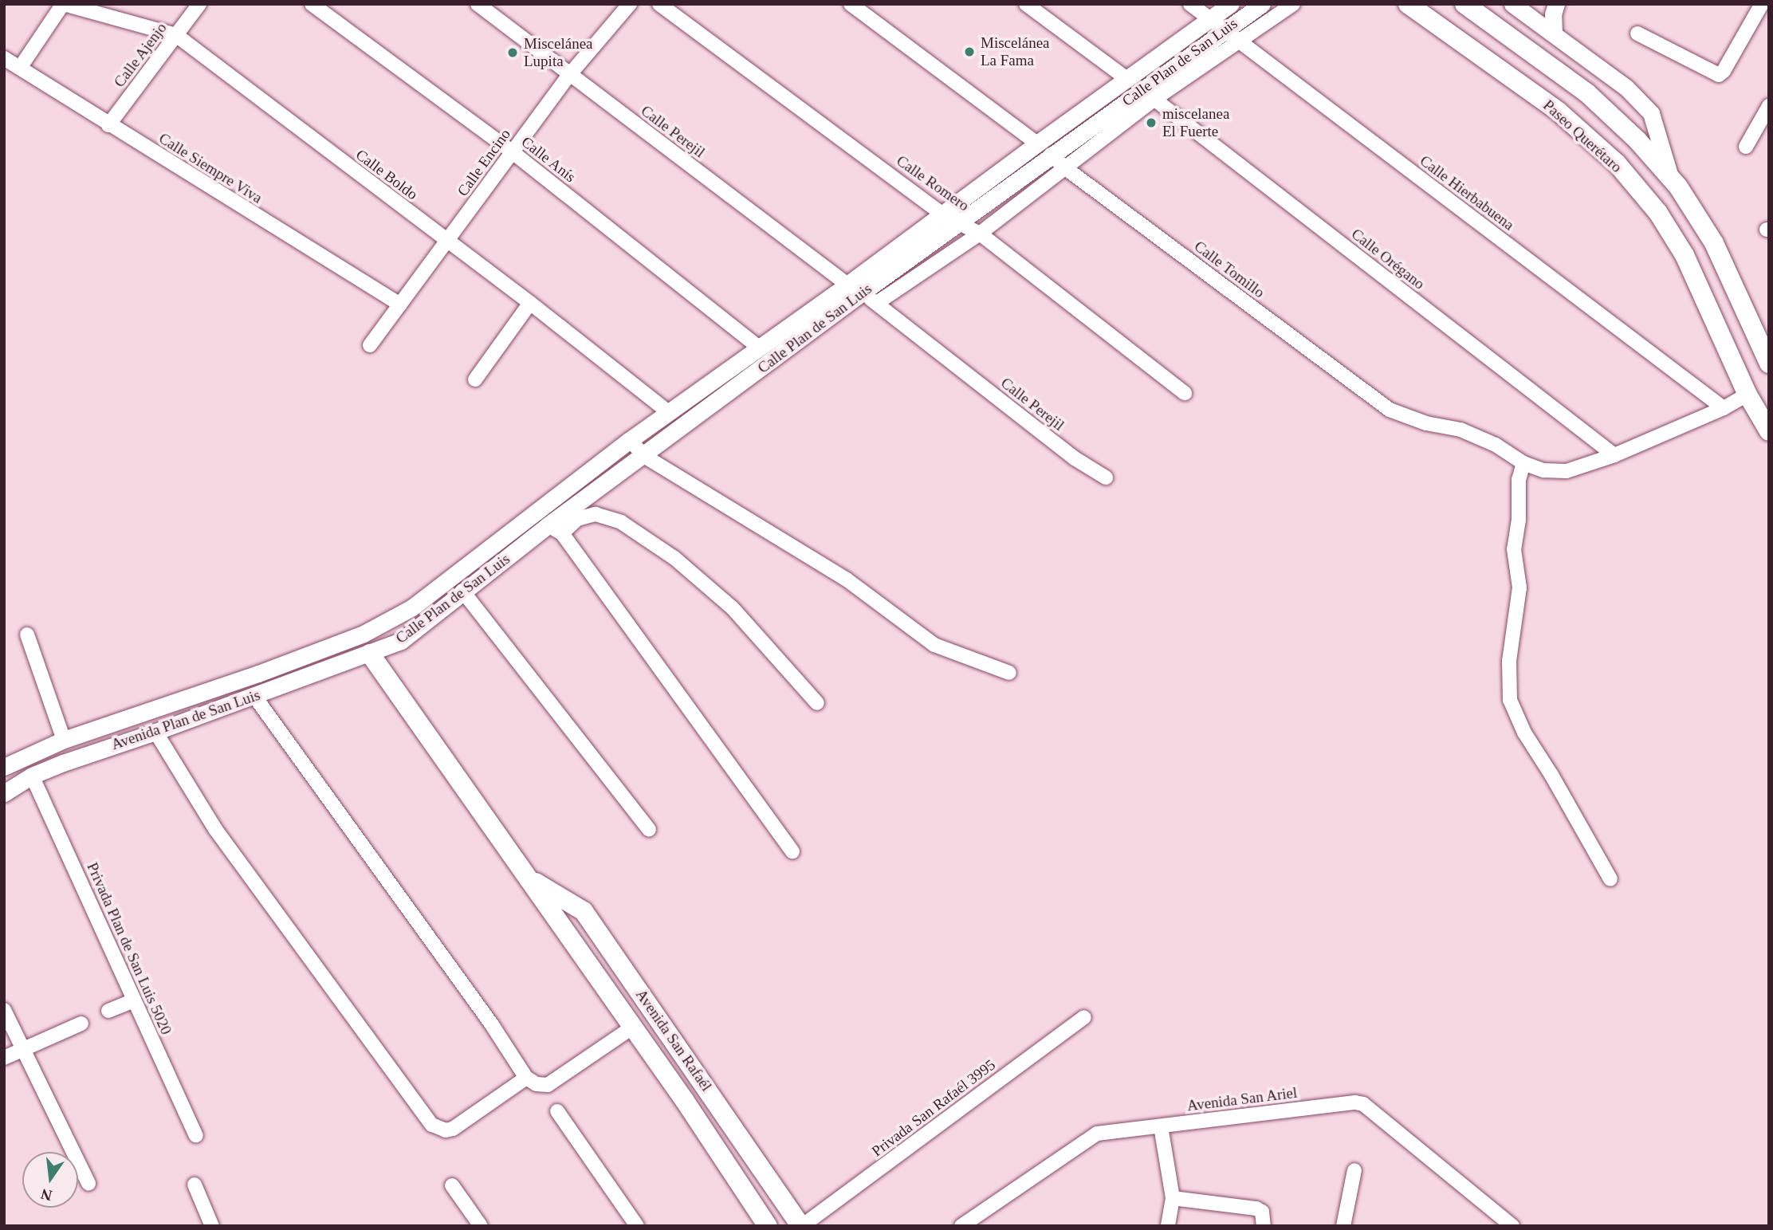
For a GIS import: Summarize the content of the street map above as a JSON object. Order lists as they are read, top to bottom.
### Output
{
  "streets": {
    "main road": ["Paseo Querétaro", "Avenida San Rafaél"],
    "street": [
      "Calle Ajenjo",
      "Calle Plan de San Luis",
      "Calle Perejil",
      "Calle Anís",
      "Calle Encino",
      "Calle Siempre Viva",
      "Calle Boldo",
      "Calle Romero",
      "Calle Hierbabuena",
      "Calle Orégano",
      "Calle Tomillo",
      "Avenida Plan de San Luis",
      "Privada Plan de San Luis 5020",
      "Avenida San Ariel",
      "Privada San Rafaél 3995"
    ]
  },
  "crossings": [
    ["Calle Ajenjo", "Calle Siempre Viva"],
    ["Calle Ajenjo", "Calle Boldo"],
    ["Calle Plan de San Luis", "Calle Perejil"],
    ["Calle Plan de San Luis", "Calle Anís"],
    ["Calle Plan de San Luis", "Calle Boldo"],
    ["Calle Plan de San Luis", "Calle Romero"],
    ["Calle Plan de San Luis", "Calle Hierbabuena"],
    ["Calle Plan de San Luis", "Calle Orégano"],
    ["Calle Plan de San Luis", "Calle Tomillo"],
    ["Calle Plan de San Luis", "Avenida Plan de San Luis"],
    ["Calle Plan de San Luis", "Avenida San Rafaél"],
    ["Calle Perejil", "Calle Encino"],
    ["Paseo Querétaro", "Calle Tomillo"],
    ["Calle Anís", "Calle Encino"],
    ["Calle Encino", "Calle Siempre Viva"],
    ["Calle Encino", "Calle Boldo"],
    ["Calle Hierbabuena", "Calle Tomillo"],
    ["Calle Orégano", "Calle Tomillo"],
    ["Avenida Plan de San Luis", "Privada Plan de San Luis 5020"],
    ["Avenida Plan de San Luis", "Avenida San Rafaél"],
    ["Avenida San Rafaél", "Privada San Rafaél 3995"]
  ],
  "places": ["Miscelánea La Fama", "Miscelánea Lupita", "miscelanea El Fuerte"],
  "north": "bottom"
}
